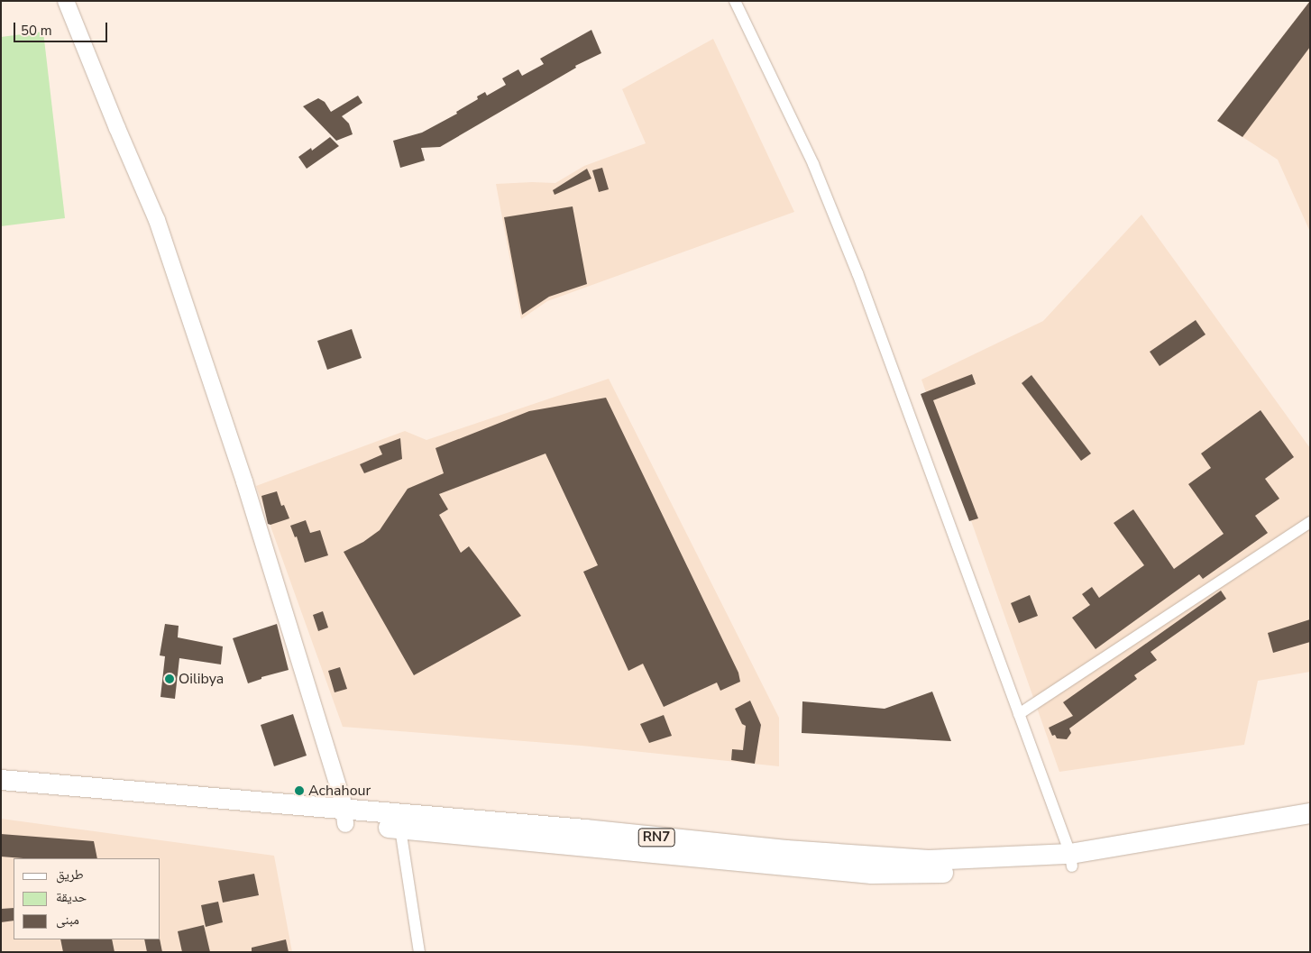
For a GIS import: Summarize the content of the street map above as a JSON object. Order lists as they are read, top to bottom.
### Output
{
  "streets": {
    "highway": ["RN7"]
  },
  "places": ["Oilibya", "Achahour"],
  "legend": ["طريق", "حديقة", "مبنى"],
  "scale_bar": "50 m"
}
